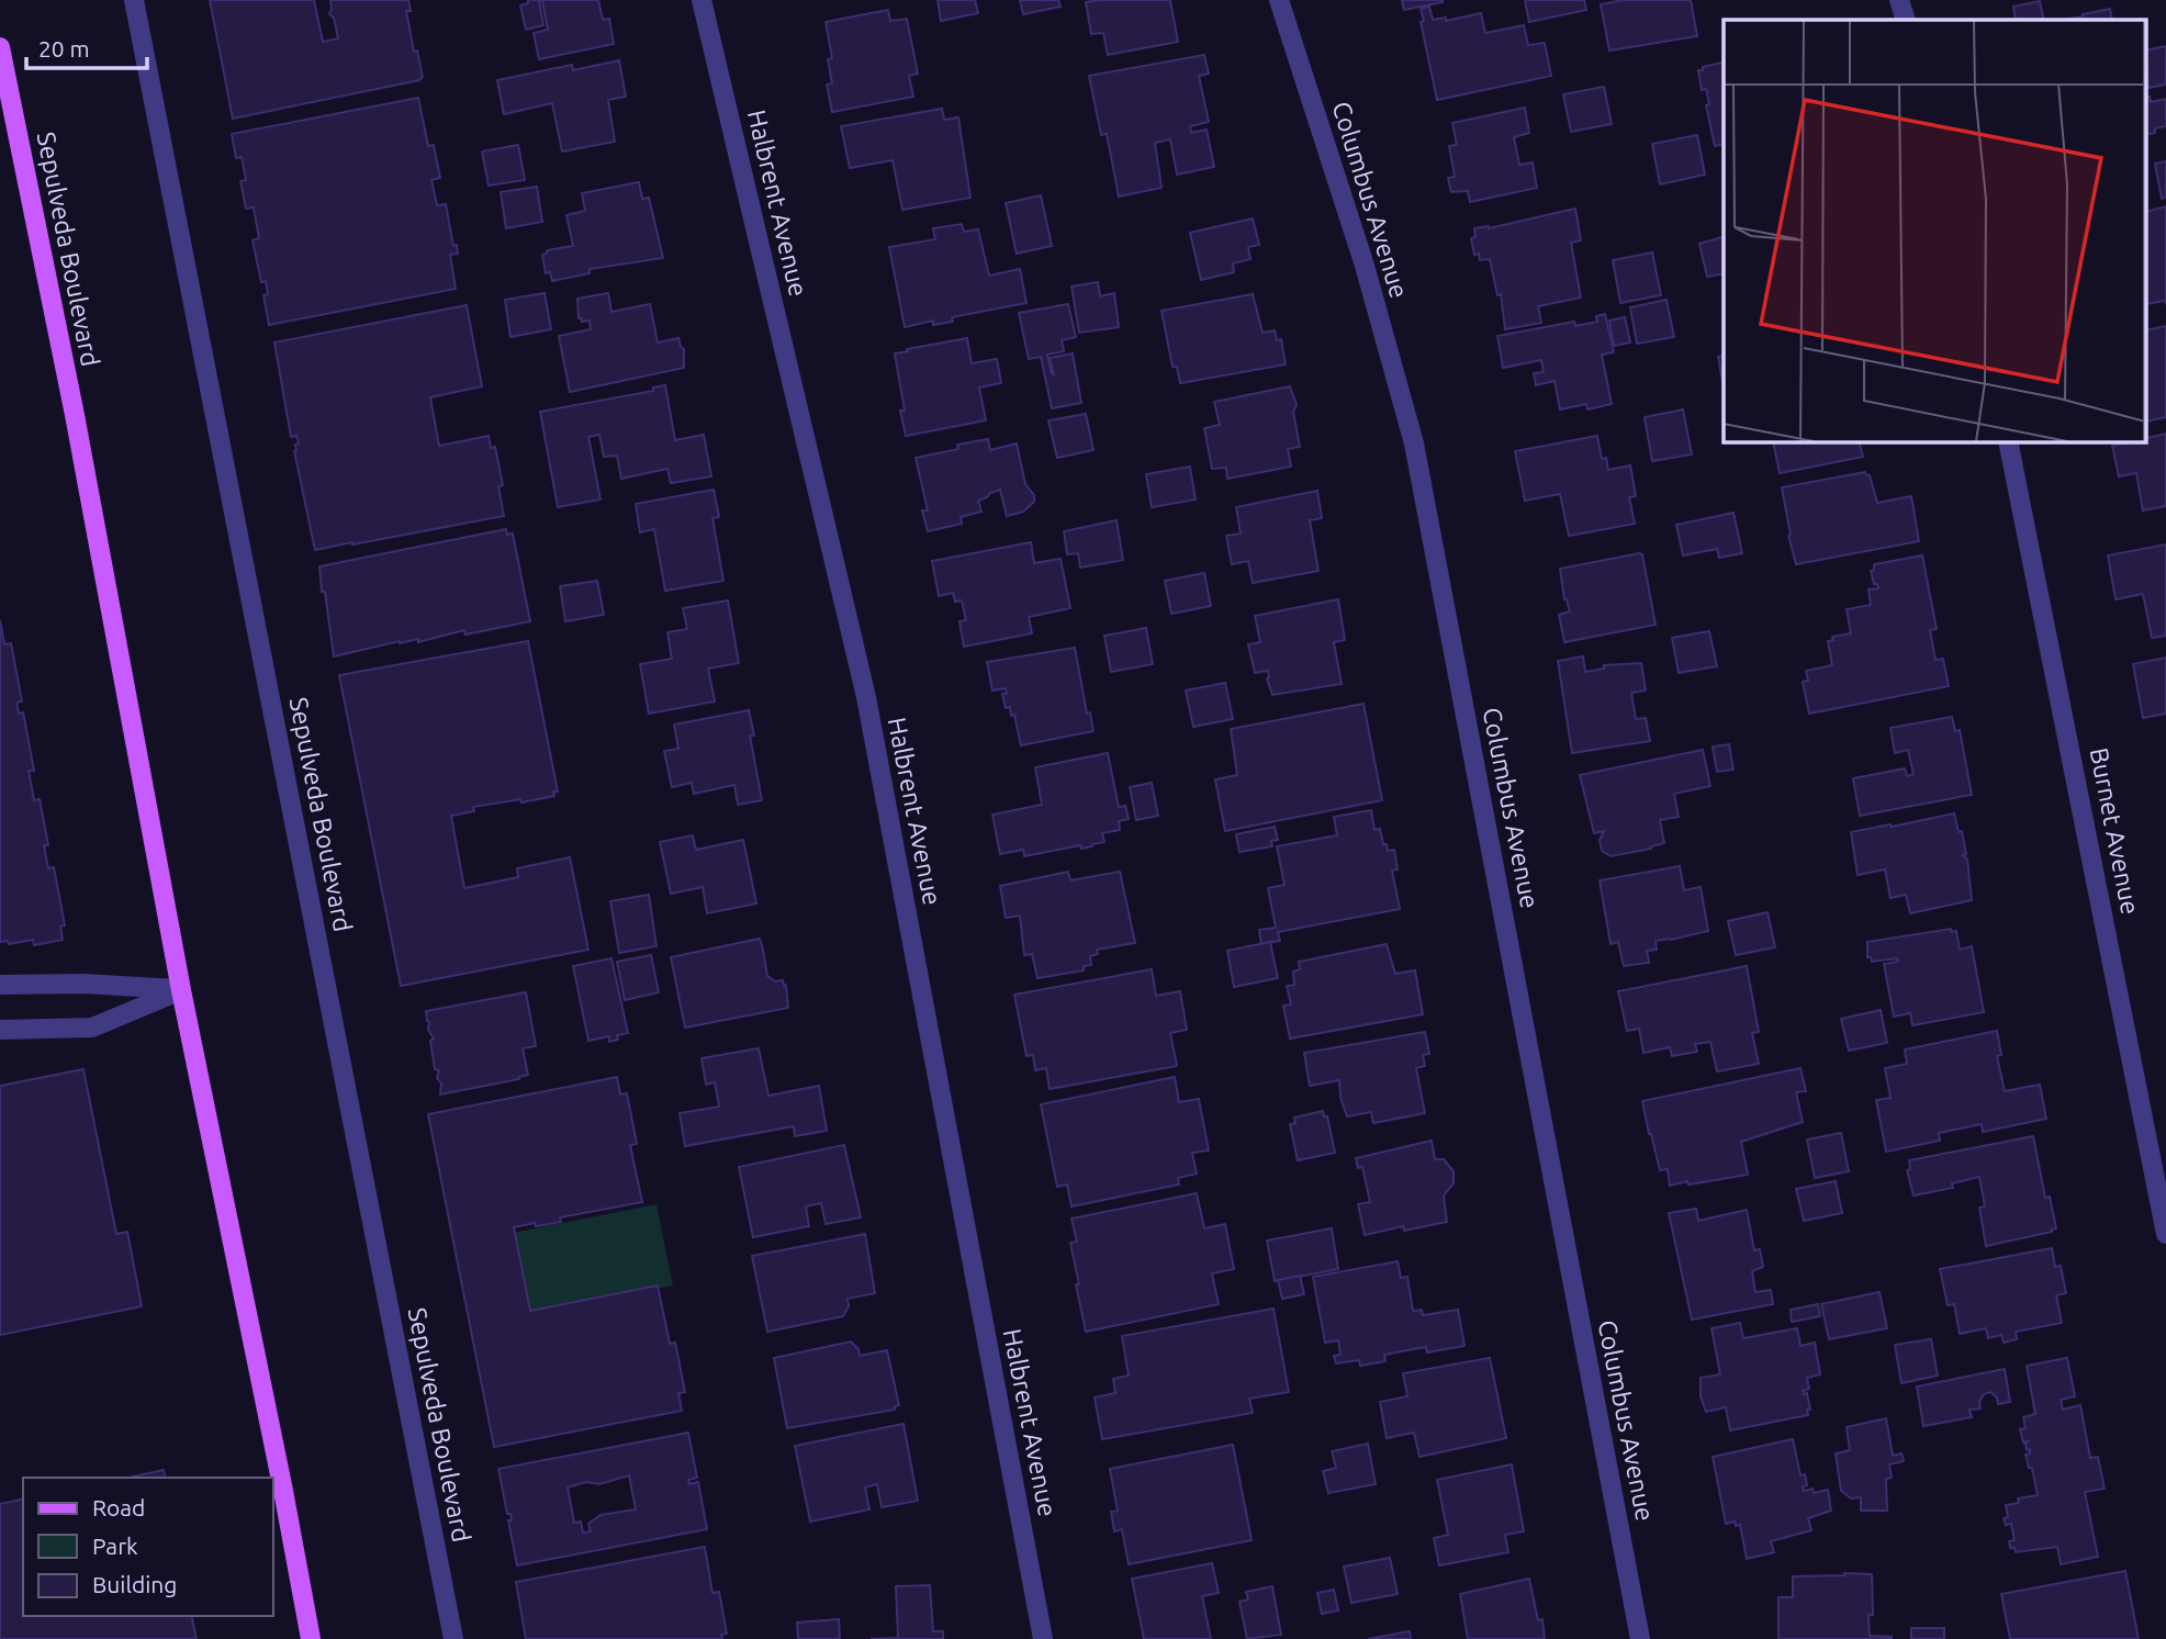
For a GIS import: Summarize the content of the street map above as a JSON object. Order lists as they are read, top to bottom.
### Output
{
  "streets": {
    "main road": ["Sepulveda Boulevard"],
    "street": ["Columbus Avenue", "Halbrent Avenue", "Burnet Avenue"]
  },
  "legend": ["Road", "Park", "Building"],
  "scale_bar": "20 m"
}
